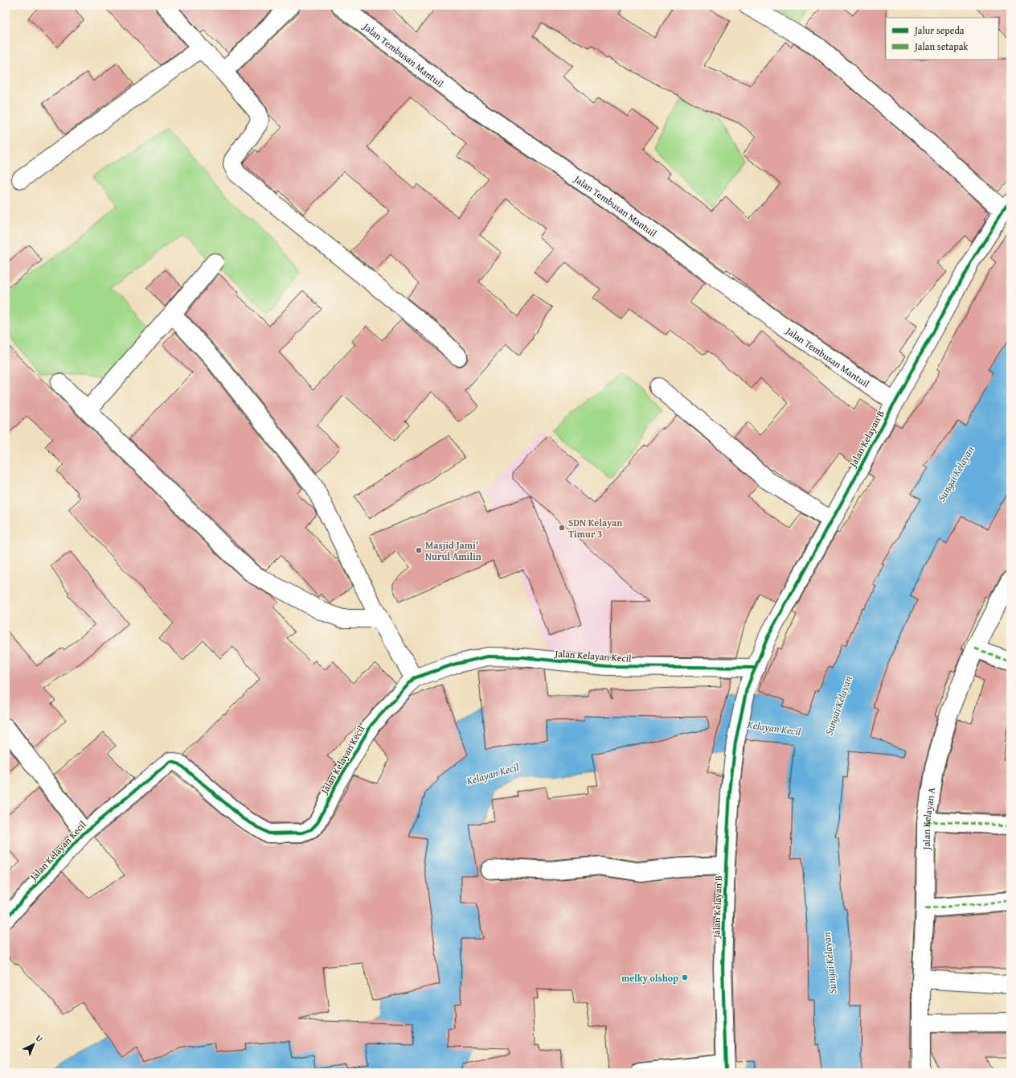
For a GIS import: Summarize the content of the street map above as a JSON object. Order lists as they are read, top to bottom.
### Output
{
  "streets": {
    "street": [
      "Jalan Tembusan Mantuil",
      "Jalan Kelayan B",
      "Jalan Kelayan Kecil",
      "Jalan Kelayan A"
    ]
  },
  "crossings": [
    ["Jalan Tembusan Mantuil", "Jalan Kelayan B"],
    ["Jalan Kelayan B", "Jalan Kelayan Kecil"]
  ],
  "water": ["Sungai Kelayan", "Kelayan Kecil"],
  "places": ["SDN Kelayan Timur 3", "Masjid Jami' Nurul Amilin", "melky olshop"],
  "legend": ["Jalur sepeda", "Jalan setapak"],
  "north": "top right"
}
